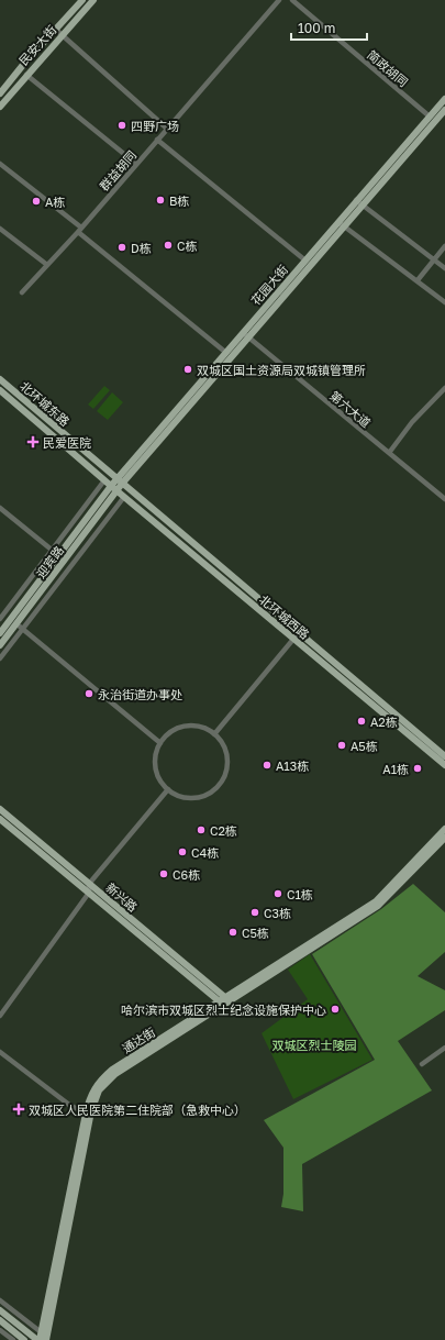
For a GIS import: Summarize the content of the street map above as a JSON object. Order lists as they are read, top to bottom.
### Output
{
  "streets": {
    "main road": [
      "民安大街",
      "花园大街",
      "北环城东路",
      "迎宾路",
      "北环城西路",
      "新兴路",
      "通达街"
    ],
    "street": ["简政胡同", "群益胡同", "第六大道"]
  },
  "crossings": [
    ["简政胡同", "花园大街"],
    ["花园大街", "北环城东路"],
    ["花园大街", "第六大道"],
    ["花园大街", "迎宾路"],
    ["花园大街", "北环城西路"],
    ["北环城东路", "迎宾路"],
    ["北环城东路", "北环城西路"],
    ["迎宾路", "北环城西路"],
    ["新兴路", "通达街"]
  ],
  "parks": ["双城区烈士陵园"],
  "places": {
    "other": [
      "四野广场",
      "B栋",
      "A栋",
      "C栋",
      "D栋",
      "双城区国土资源局双城镇管理所",
      "永治街道办事处",
      "A2栋",
      "A5栋",
      "A13栋",
      "A1栋",
      "C2栋",
      "C4栋",
      "C6栋",
      "C1栋",
      "C3栋",
      "C5栋",
      "哈尔滨市双城区烈士纪念设施保护中心"
    ],
    "health": ["民爱医院", "双城区人民医院第二住院部（急救中心）"]
  },
  "scale_bar": "100 m"
}
